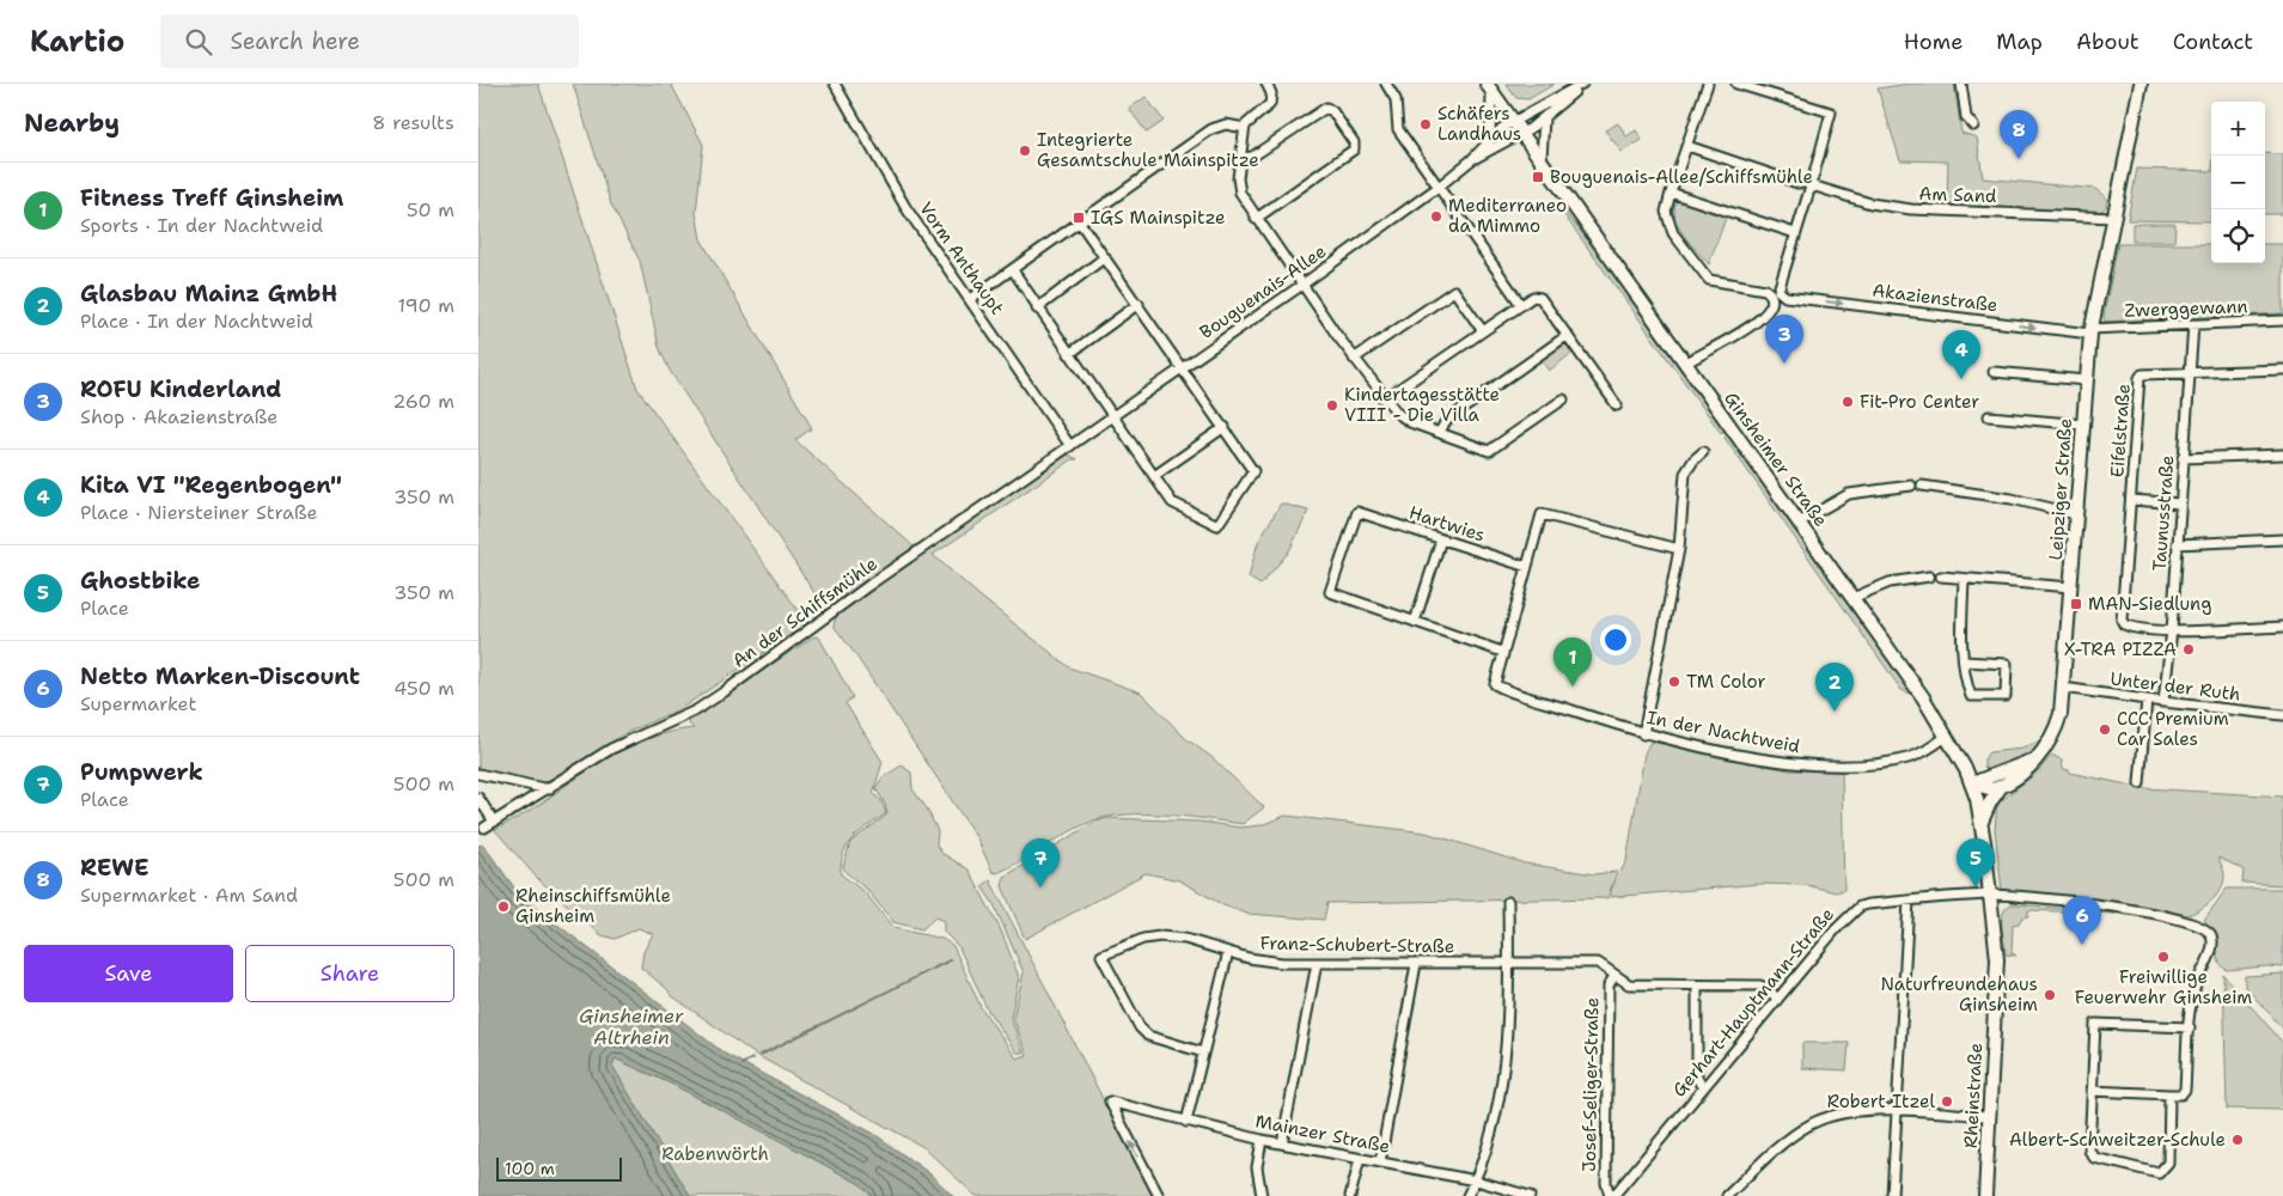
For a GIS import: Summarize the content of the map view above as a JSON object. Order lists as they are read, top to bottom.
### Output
{
  "streets": {
    "main road": ["Ginsheimer Straße", "Leipziger Straße", "Rheinstraße"],
    "street": [
      "Am Sand",
      "Vorm Anthaupt",
      "Bouguenais-Allee",
      "Akazienstraße",
      "Zwerggewann",
      "Eifelstraße",
      "Taunusstraße",
      "Hartwies",
      "An der Schiffsmühle",
      "Unter der Ruth",
      "In der Nachtweid",
      "Franz-Schubert-Straße",
      "Gerhart-Hauptmann-Straße",
      "Josef-Seliger-Straße",
      "Mainzer Straße"
    ]
  },
  "crossings": [
    ["Am Sand", "Leipziger Straße"],
    ["Vorm Anthaupt", "Bouguenais-Allee"],
    ["Vorm Anthaupt", "An der Schiffsmühle"],
    ["Bouguenais-Allee", "Ginsheimer Straße"],
    ["Bouguenais-Allee", "An der Schiffsmühle"],
    ["Akazienstraße", "Zwerggewann"],
    ["Akazienstraße", "Leipziger Straße"],
    ["Zwerggewann", "Leipziger Straße"],
    ["Zwerggewann", "Taunusstraße"],
    ["Eifelstraße", "Taunusstraße"],
    ["Ginsheimer Straße", "In der Nachtweid"],
    ["Ginsheimer Straße", "Rheinstraße"],
    ["Leipziger Straße", "Unter der Ruth"],
    ["Taunusstraße", "Unter der Ruth"],
    ["Franz-Schubert-Straße", "Gerhart-Hauptmann-Straße"],
    ["Franz-Schubert-Straße", "Josef-Seliger-Straße"],
    ["Gerhart-Hauptmann-Straße", "Josef-Seliger-Straße"],
    ["Gerhart-Hauptmann-Straße", "Rheinstraße"]
  ],
  "one_way": ["Akazienstraße"],
  "water": ["Ginsheimer Altrhein"],
  "parks": ["Rabenwörth"],
  "places": {
    "other": [
      "Schäfers Landhaus",
      "Integrierte Gesamtschule Mainspitze",
      "Mediterraneo da Mimmo",
      "Fit-Pro Center",
      "Kindertagesstätte VIII - Die Villa",
      "X-TRA PIZZA",
      "TM Color",
      "CCC Premium Car Sales",
      "Rheinschiffsmühle Ginsheim",
      "Freiwillige Feuerwehr Ginsheim",
      "Naturfreundehaus Ginsheim",
      "Robert Itzel",
      "Albert-Schweitzer-Schule"
    ],
    "transit": ["Bouguenais-Allee/Schiffsmühle", "IGS Mainspitze", "MAN-Siedlung"]
  },
  "scale_bar": "100 m",
  "page": {
    "header": "Kartio",
    "search": "Search here",
    "nav": [
      "Home",
      "Map",
      "About",
      "Contact"
    ],
    "heading": ["Nearby", "8 results"],
    "map_buttons": ["+", "−"],
    "pins": [
      "8",
      "3",
      "4",
      "1",
      "2",
      "5",
      "7",
      "6"
    ],
    "list": [
      {
        "mark": "1",
        "name": "Fitness Treff Ginsheim",
        "note": "Sports · In der Nachtweid",
        "value": "50 m"
      },
      {
        "mark": "2",
        "name": "Glasbau Mainz GmbH",
        "note": "Place · In der Nachtweid",
        "value": "190 m"
      },
      {
        "mark": "3",
        "name": "ROFU Kinderland",
        "note": "Shop · Akazienstraße",
        "value": "260 m"
      },
      {
        "mark": "4",
        "name": "Kita VI \"Regenbogen\"",
        "note": "Place · Niersteiner Straße",
        "value": "350 m"
      },
      {
        "mark": "5",
        "name": "Ghostbike",
        "note": "Place",
        "value": "350 m"
      },
      {
        "mark": "6",
        "name": "Netto Marken-Discount",
        "note": "Supermarket",
        "value": "450 m"
      },
      {
        "mark": "7",
        "name": "Pumpwerk",
        "note": "Place",
        "value": "500 m"
      },
      {
        "mark": "8",
        "name": "REWE",
        "note": "Supermarket · Am Sand",
        "value": "500 m"
      }
    ],
    "buttons": ["Save", "Share"],
    "scale": "100 m"
  }
}
